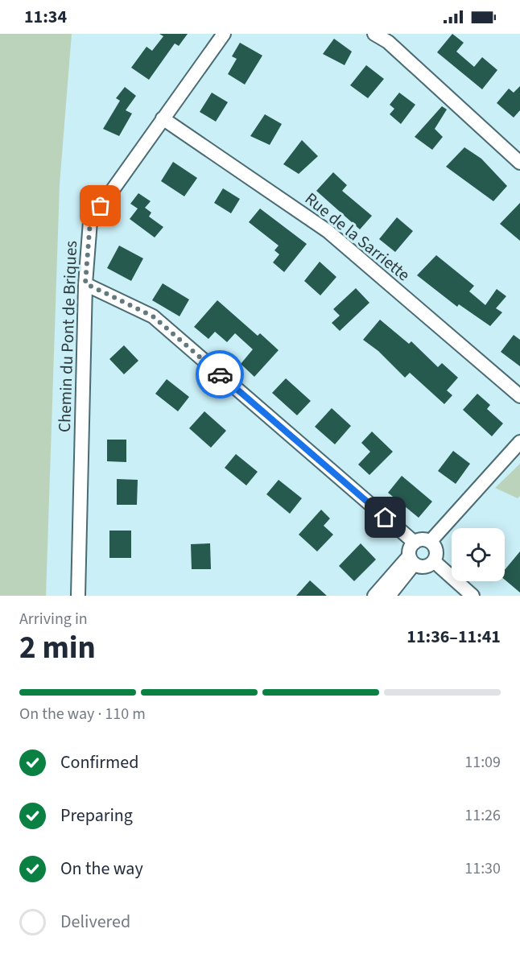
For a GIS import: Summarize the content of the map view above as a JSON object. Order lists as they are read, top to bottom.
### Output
{
  "streets": {
    "street": ["Rue de la Sarriette", "Chemin du Pont de Briques"]
  },
  "crossings": [
    ["Rue de la Sarriette", "Chemin du Pont de Briques"]
  ],
  "page": {
    "status": "11:34",
    "heading": ["2 min", "Arriving in", "11:36–11:41"],
    "bar": "On the way · 110 m",
    "list": [
      ["Confirmed", "11:09"],
      ["Preparing", "11:26"],
      ["On the way", "11:30"],
      "Delivered"
    ]
  }
}
